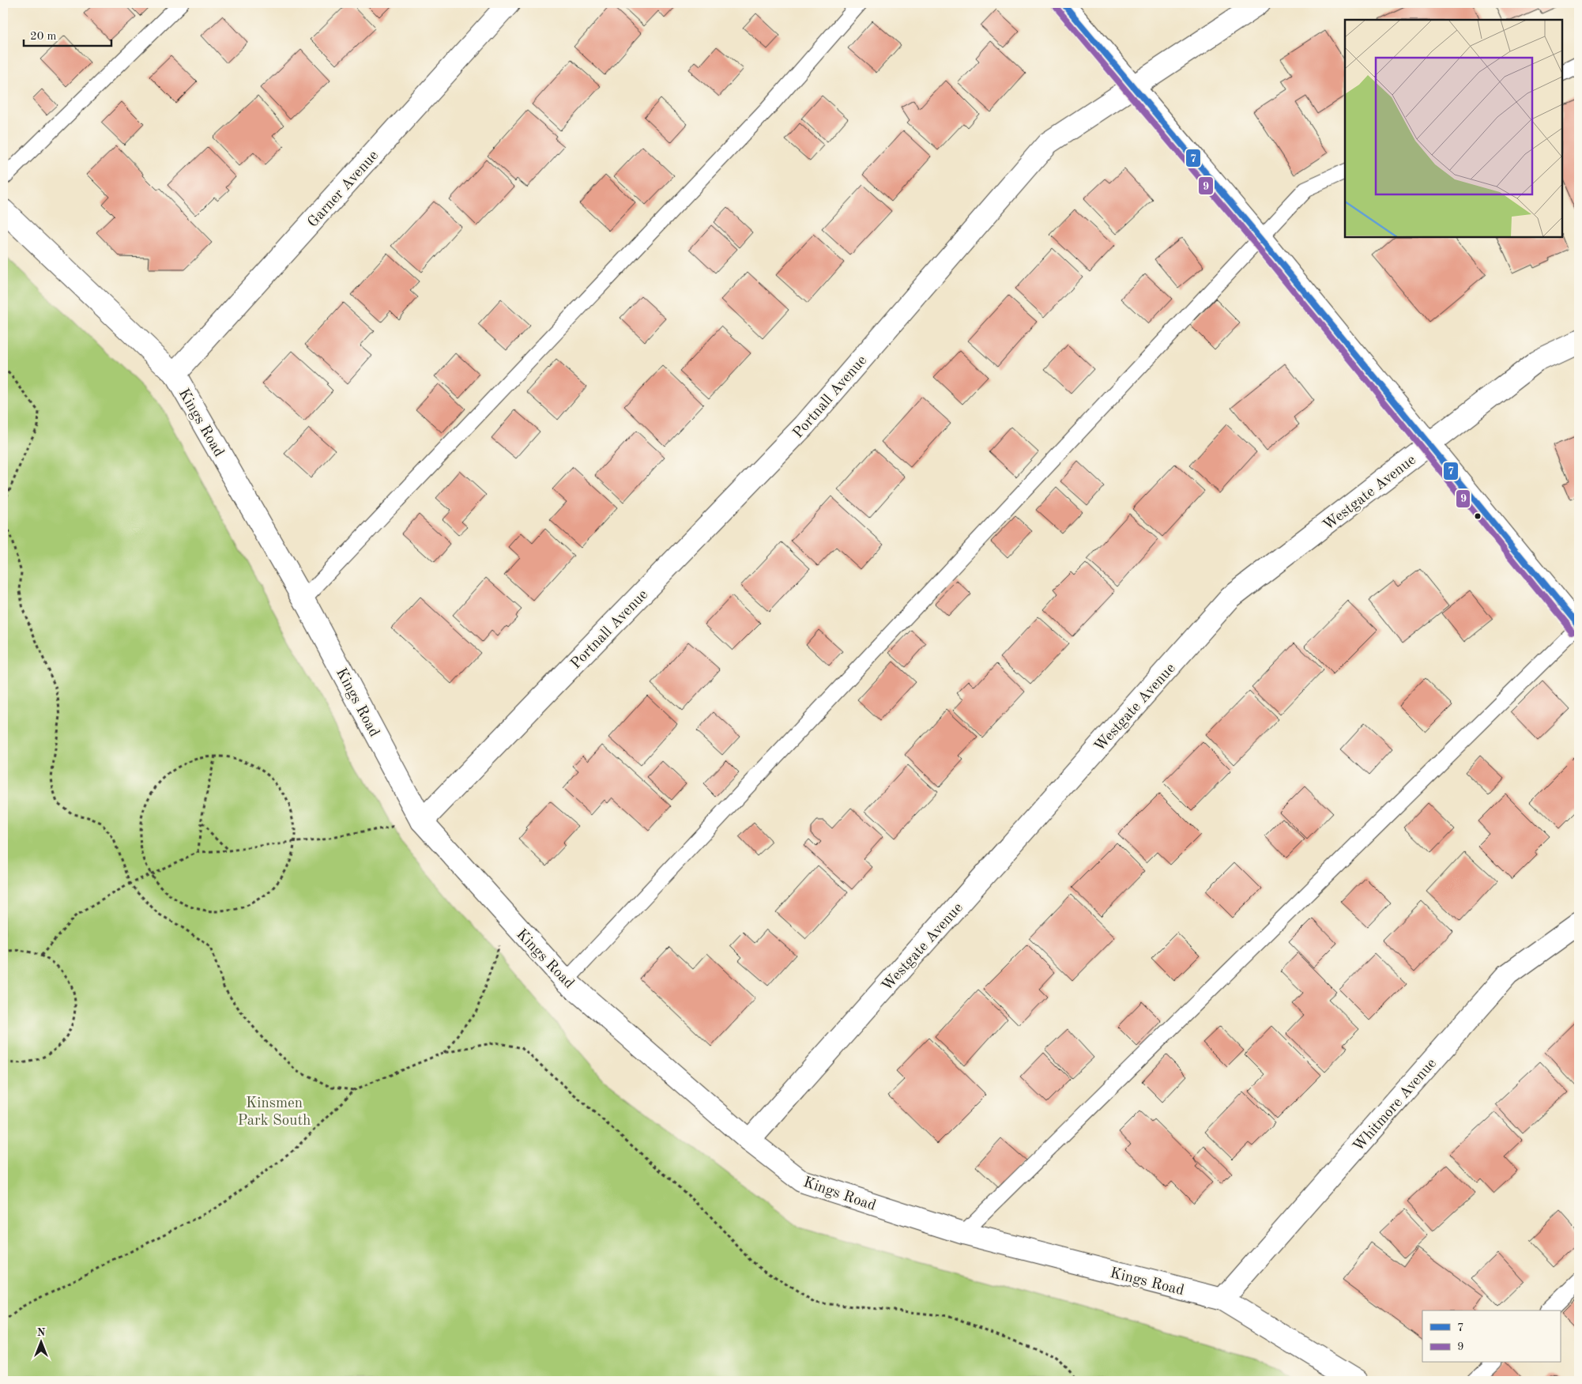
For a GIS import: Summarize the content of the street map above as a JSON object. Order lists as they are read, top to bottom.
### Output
{
  "streets": {
    "street": [
      "Garner Avenue",
      "Portnall Avenue",
      "Kings Road",
      "Westgate Avenue",
      "Whitmore Avenue"
    ]
  },
  "crossings": [
    ["Garner Avenue", "Kings Road"],
    ["Portnall Avenue", "Kings Road"],
    ["Kings Road", "Westgate Avenue"],
    ["Kings Road", "Whitmore Avenue"]
  ],
  "parks": ["Kinsmen Park South"],
  "lines": ["transit line 7", "transit line 9"],
  "legend": ["7", "9"],
  "scale_bar": "20 m",
  "north": "top"
}
